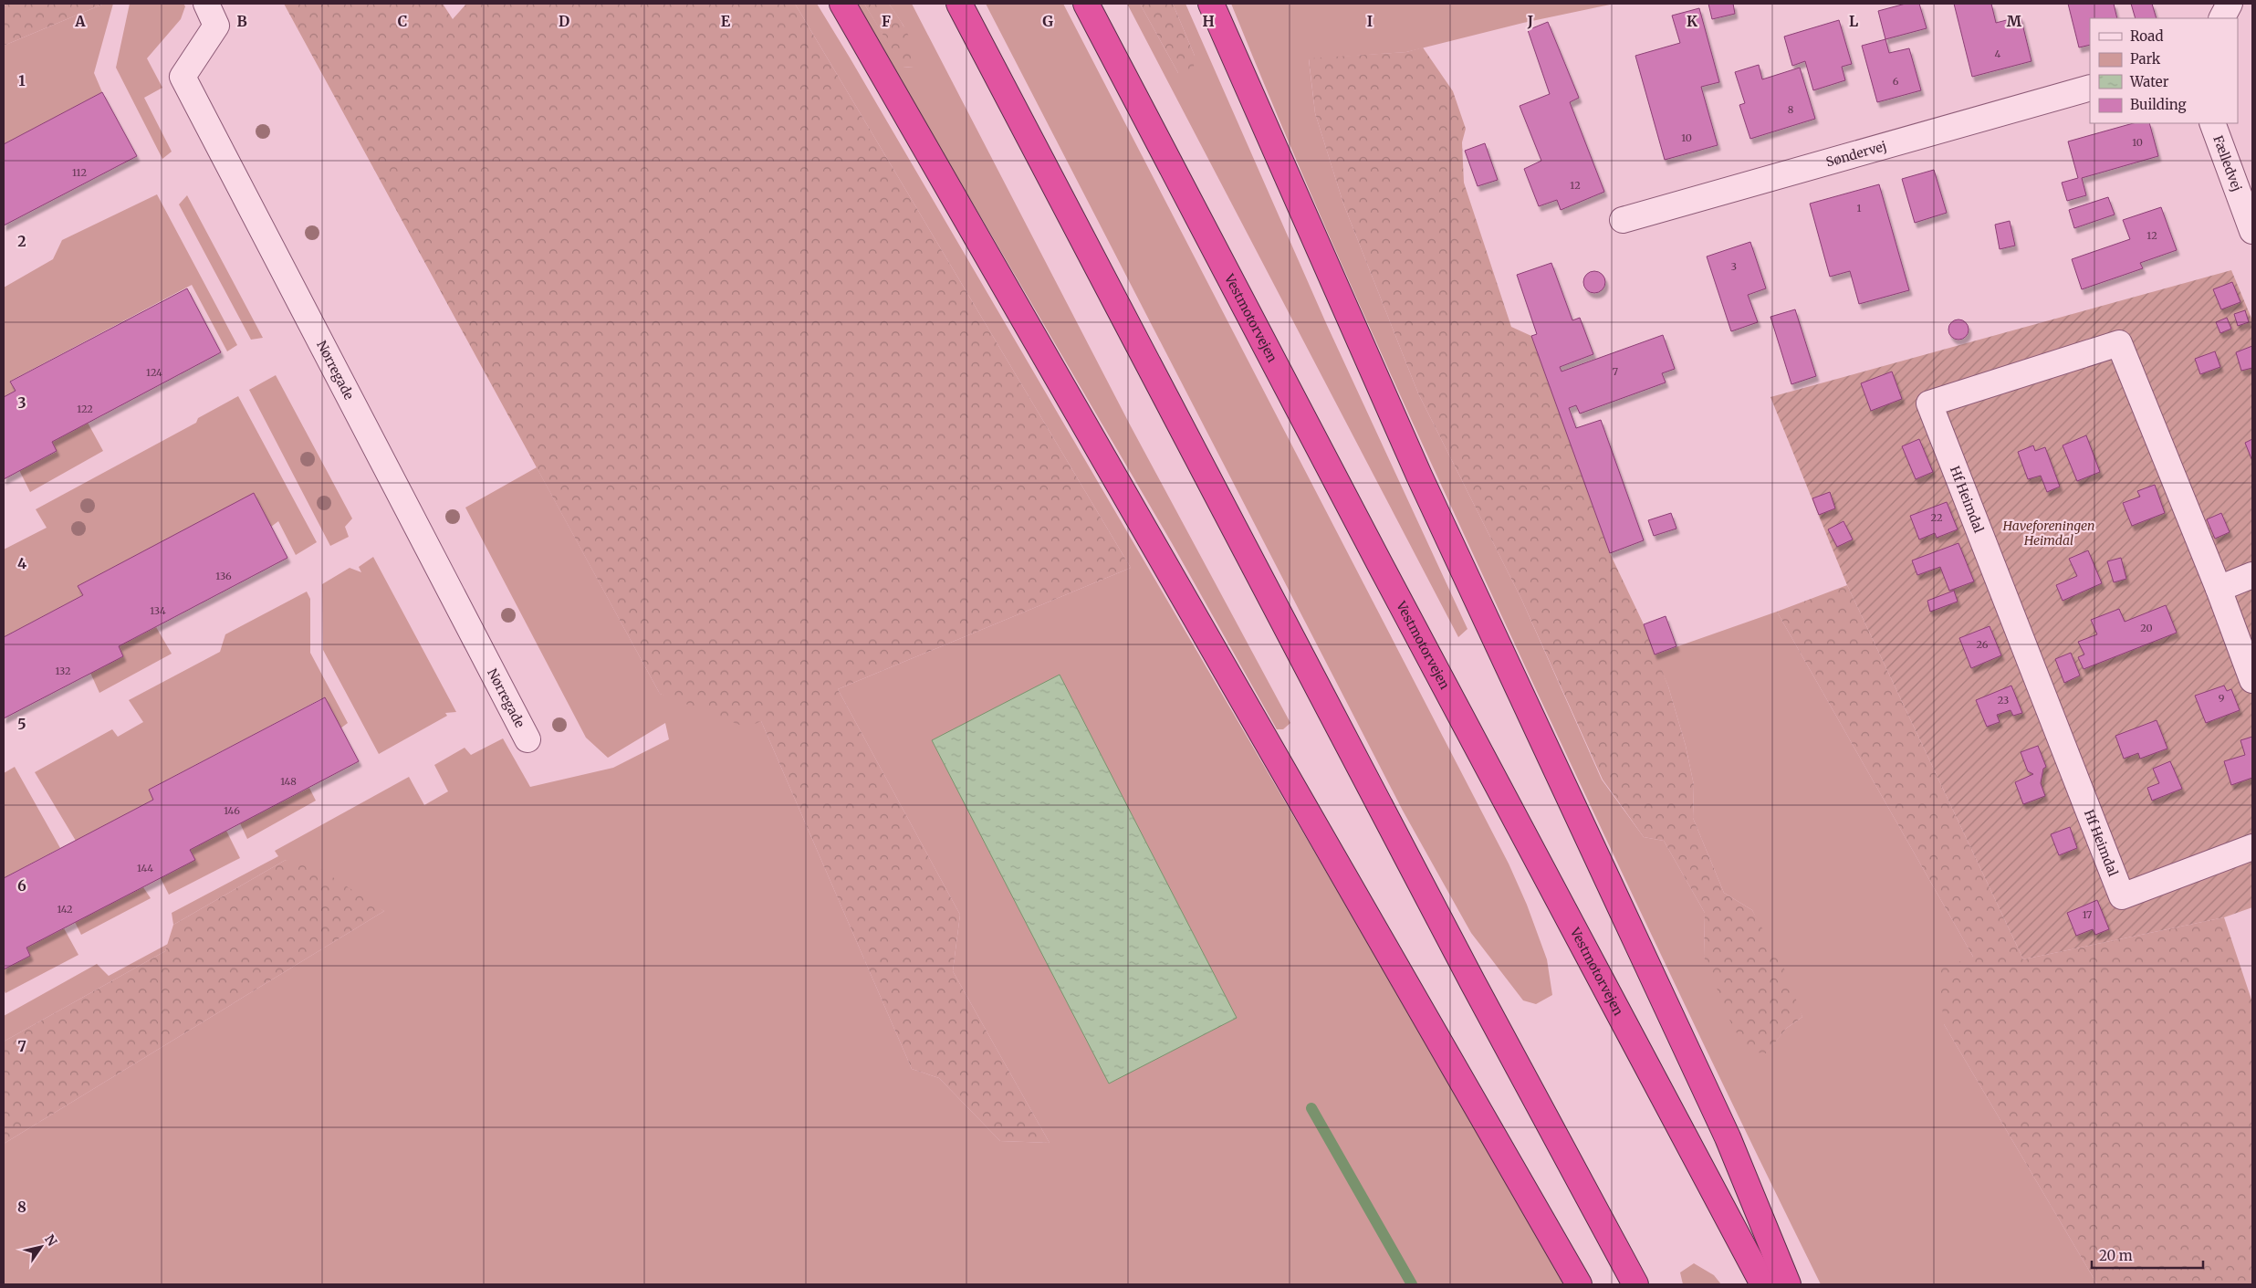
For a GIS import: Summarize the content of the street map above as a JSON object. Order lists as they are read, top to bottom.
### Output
{
  "streets": {
    "highway": ["Vestmotorvejen"],
    "street": [
      "Søndervej",
      "Fælledvej",
      "Nørregade",
      "Hf Heimdal"
    ]
  },
  "parks": ["Haveforeningen Heimdal"],
  "house_numbers": [
    "4",
    "6",
    "8",
    "10",
    "10",
    "112",
    "12",
    "1",
    "12",
    "3",
    "7",
    "124",
    "122",
    "22",
    "136",
    "134",
    "20",
    "26",
    "132",
    "9",
    "23",
    "148",
    "146",
    "144",
    "142",
    "17"
  ],
  "legend": [
    "Road",
    "Park",
    "Water",
    "Building"
  ],
  "scale_bar": "20 m",
  "north": "top right",
  "grid": {
    "columns": [
      "A",
      "B",
      "C",
      "D",
      "E",
      "F",
      "G",
      "H",
      "I",
      "J",
      "K",
      "L",
      "M"
    ],
    "rows": [
      "1",
      "2",
      "3",
      "4",
      "5",
      "6",
      "7",
      "8"
    ]
  }
}
